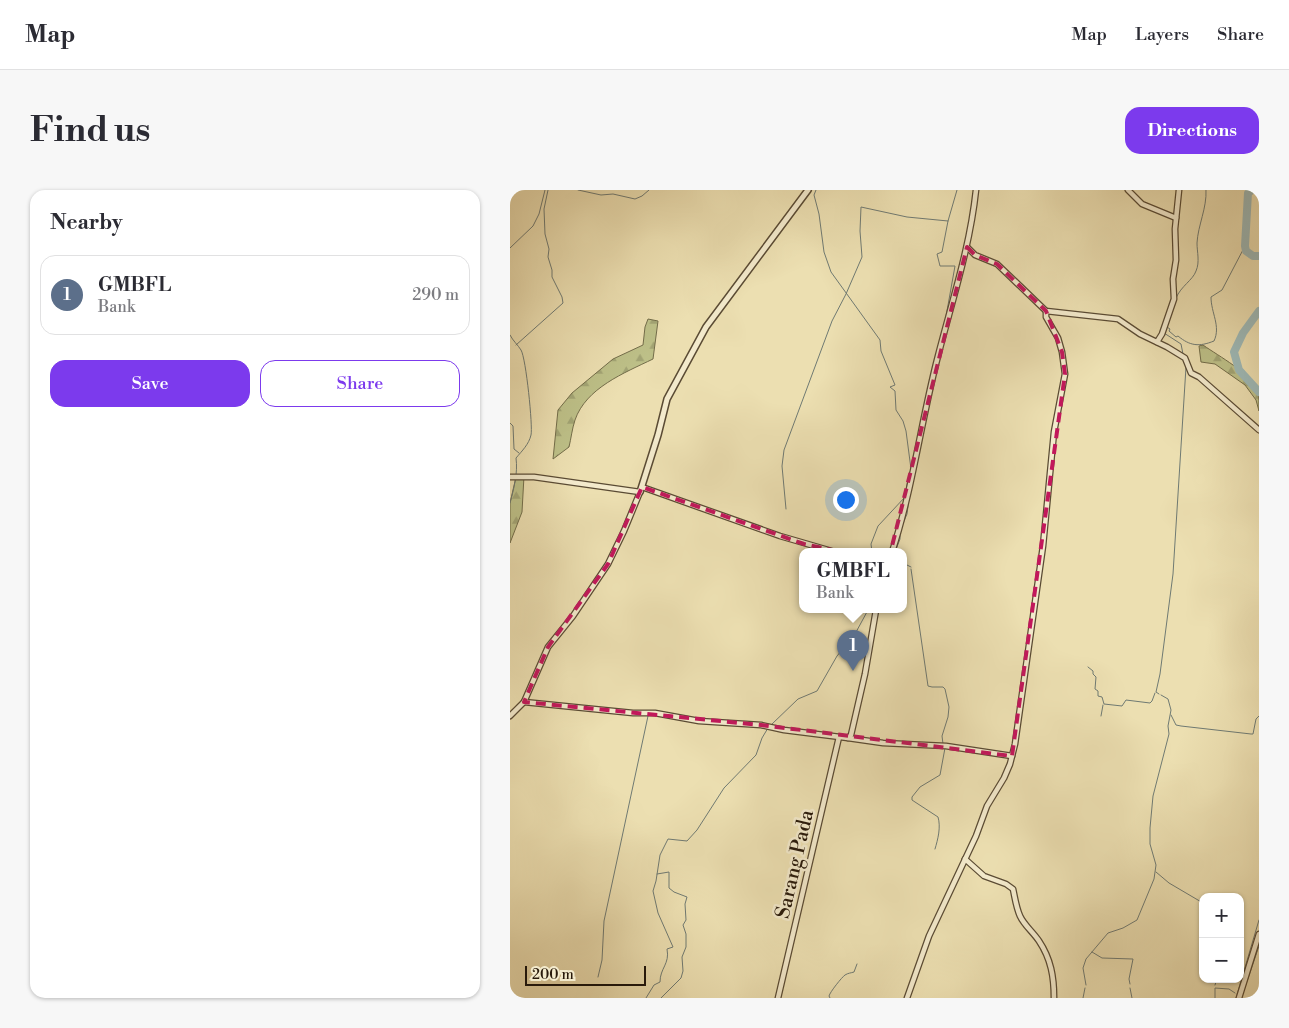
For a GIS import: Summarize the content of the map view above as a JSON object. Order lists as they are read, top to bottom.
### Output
{
  "streets": {
    "street": ["Sarang Pada"]
  },
  "scale_bar": "200 m",
  "page": {
    "header": "Map",
    "nav": ["Map", "Layers", "Share"],
    "buttons": [
      "Directions",
      ["Save", "Share"]
    ],
    "title": "Find us",
    "heading": "Nearby",
    "list": [
      {
        "mark": "1",
        "name": "GMBFL",
        "note": "Bank",
        "value": "290 m"
      }
    ],
    "popup": ["GMBFL", "Bank"],
    "pins": "1",
    "map_buttons": ["+", "−"],
    "scale": "200 m"
  }
}
